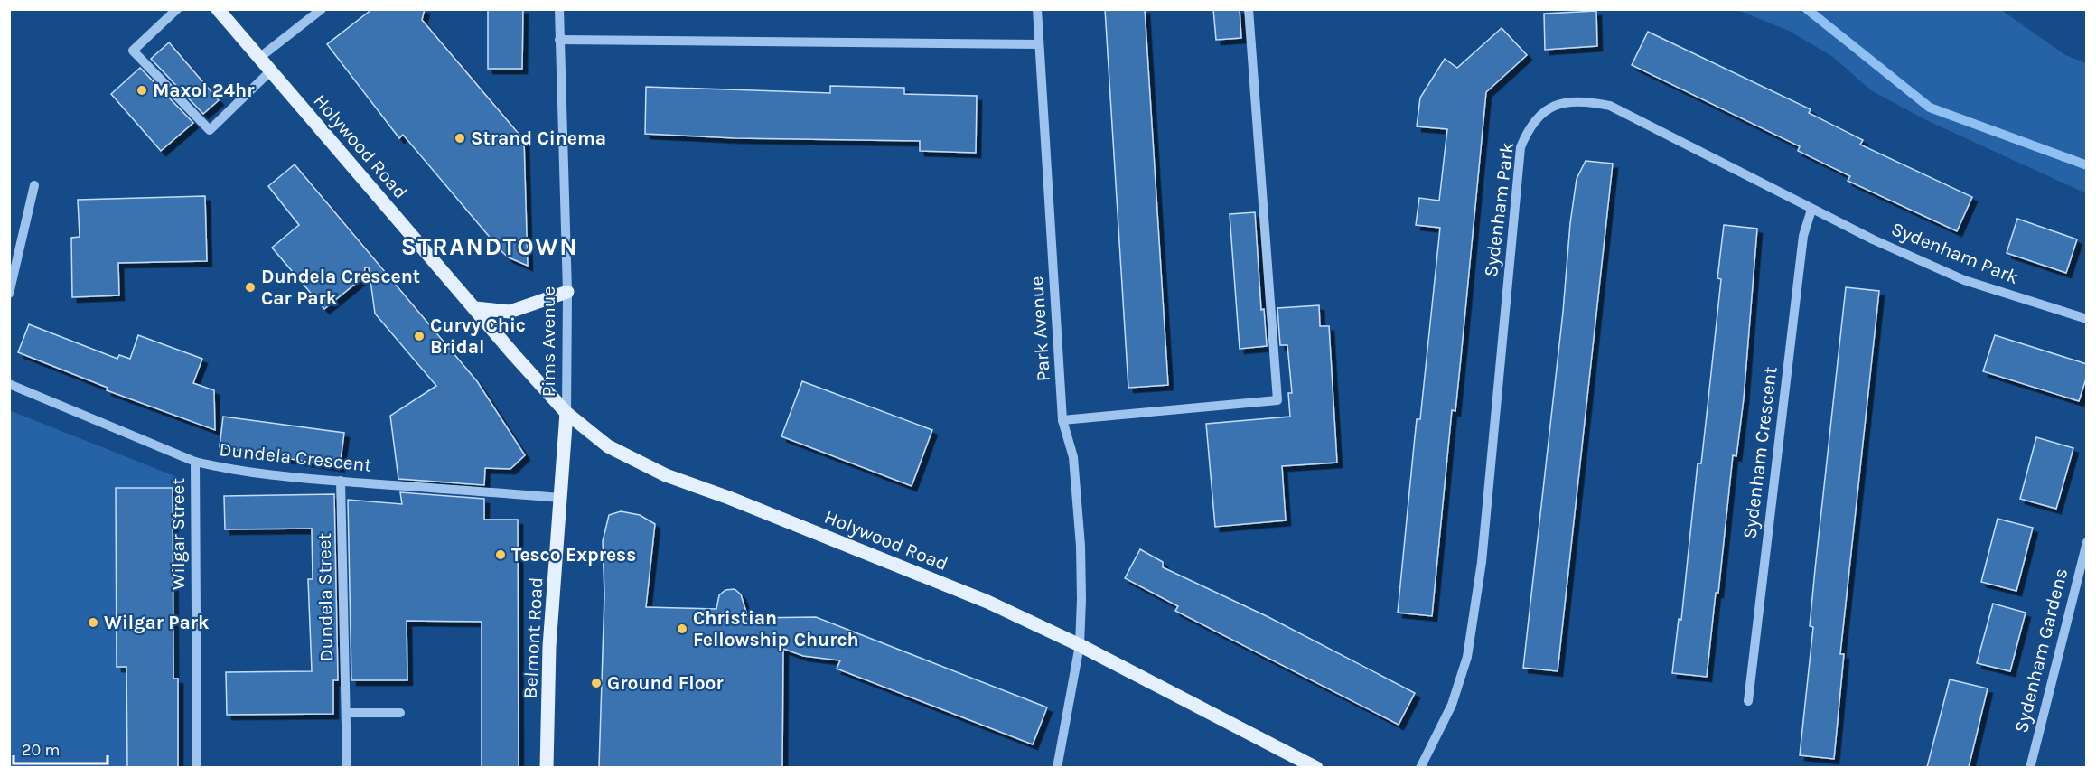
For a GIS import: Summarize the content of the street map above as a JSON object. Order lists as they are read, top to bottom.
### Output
{
  "streets": {
    "main road": ["Holywood Road", "Belmont Road"],
    "street": [
      "Sydenham Park",
      "Park Avenue",
      "Pims Avenue",
      "Sydenham Crescent",
      "Dundela Crescent",
      "Wilgar Street",
      "Dundela Street",
      "Sydenham Gardens"
    ]
  },
  "crossings": [
    ["Holywood Road", "Park Avenue"],
    ["Holywood Road", "Pims Avenue"],
    ["Holywood Road", "Belmont Road"],
    ["Sydenham Park", "Sydenham Crescent"],
    ["Pims Avenue", "Belmont Road"],
    ["Dundela Crescent", "Wilgar Street"],
    ["Dundela Crescent", "Dundela Street"],
    ["Dundela Crescent", "Belmont Road"]
  ],
  "districts": ["STRANDTOWN"],
  "places": [
    "Maxol 24hr",
    "Strand Cinema",
    "Dundela Crescent Car Park",
    "Curvy Chic Bridal",
    "Tesco Express",
    "Wilgar Park",
    "Christian Fellowship Church",
    "Ground Floor"
  ],
  "scale_bar": "20 m"
}
